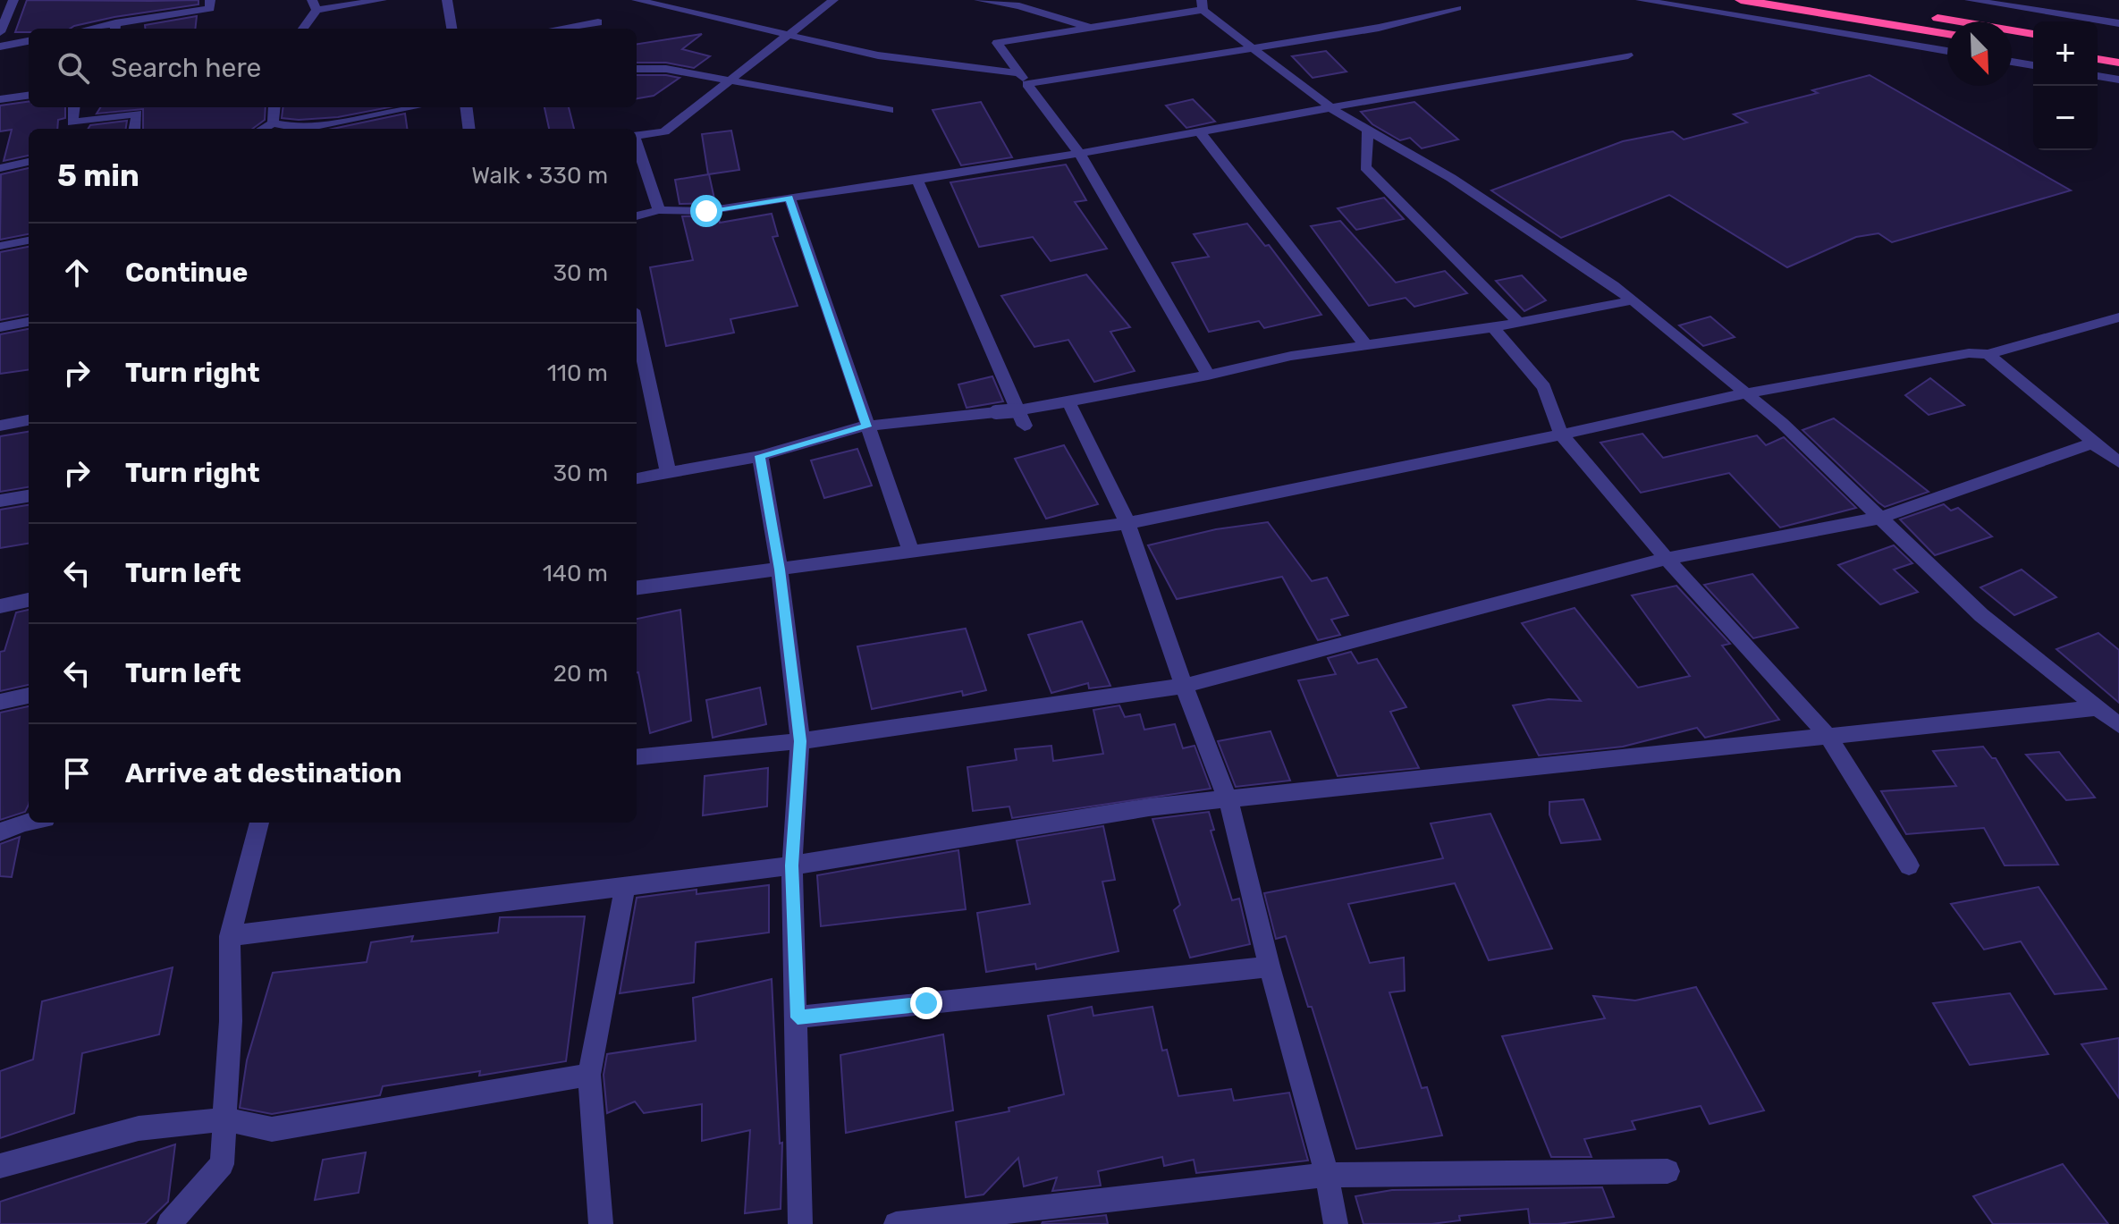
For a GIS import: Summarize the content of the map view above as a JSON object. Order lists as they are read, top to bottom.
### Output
{
  "north": "bottom right",
  "page": {
    "map_buttons": ["+", "−"],
    "search": "Search here",
    "heading": ["5 min", "Walk · 330 m"],
    "list": [
      ["Continue", "30 m"],
      ["Turn right", "110 m"],
      ["Turn right", "30 m"],
      ["Turn left", "140 m"],
      ["Turn left", "20 m"],
      "Arrive at destination"
    ]
  }
}
